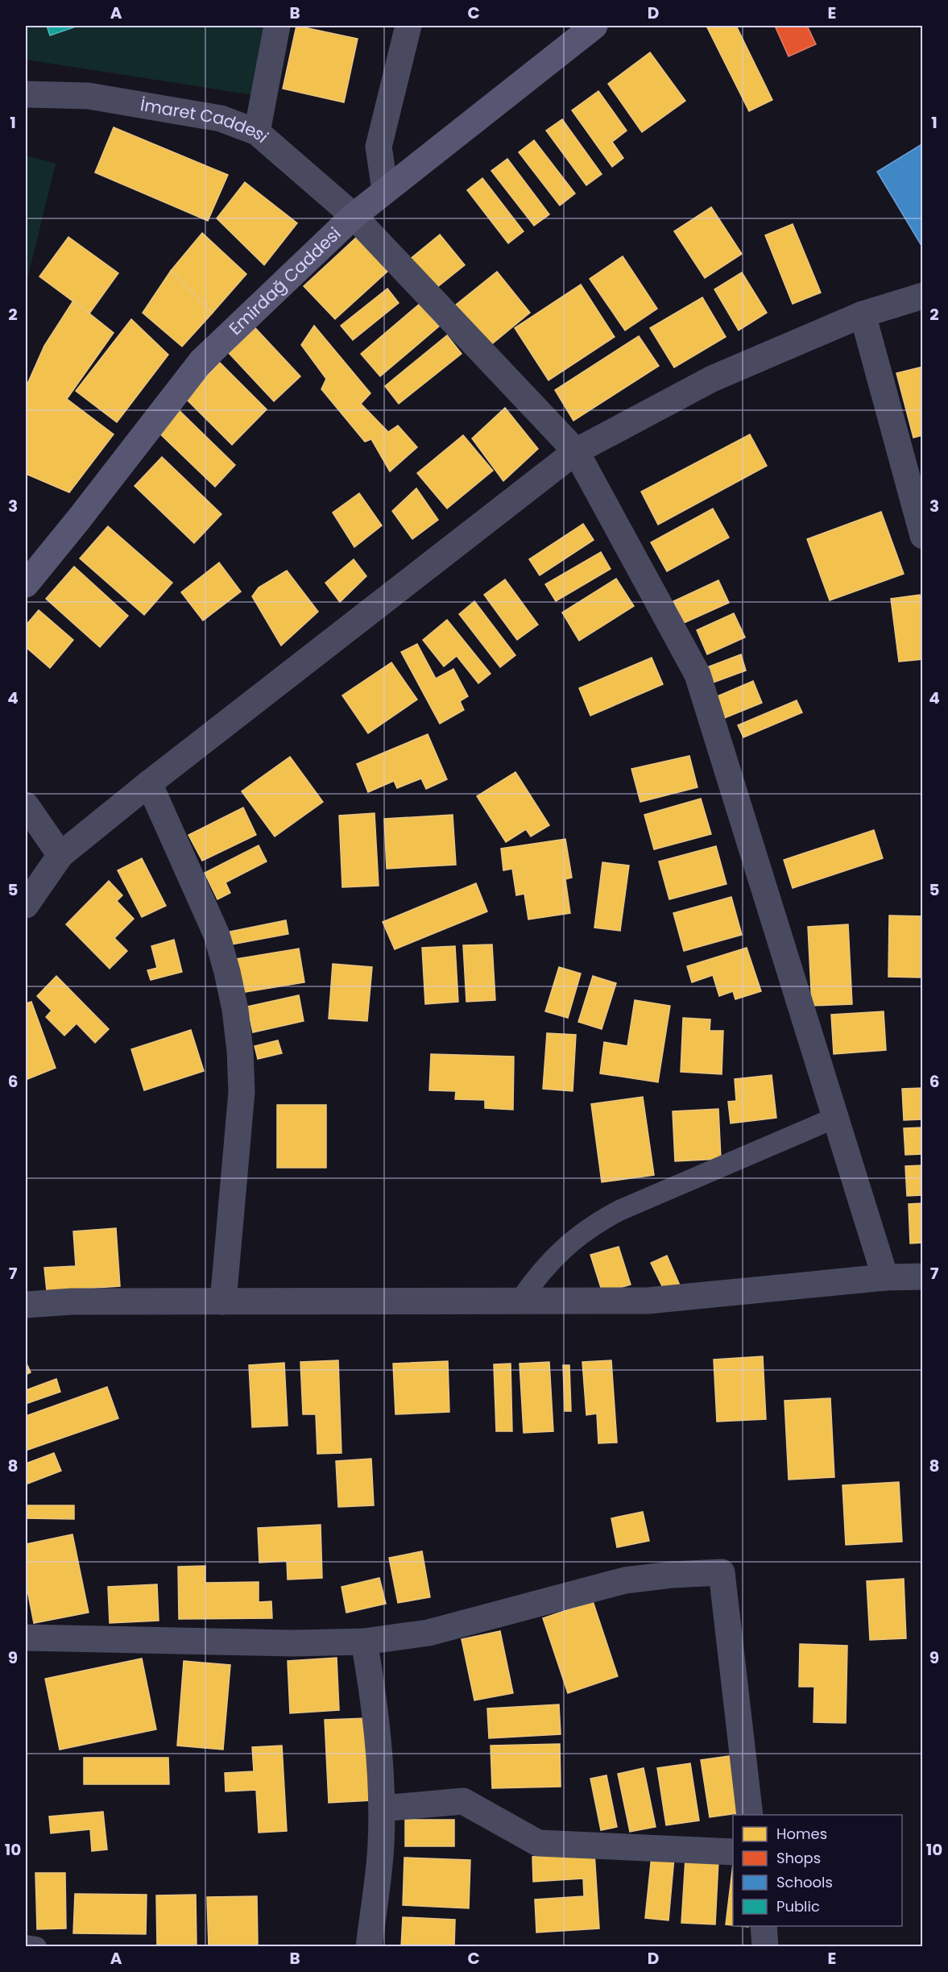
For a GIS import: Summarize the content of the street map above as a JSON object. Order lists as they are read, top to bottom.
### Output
{
  "streets": {
    "main road": ["Emirdağ Caddesi"],
    "street": ["İmaret Caddesi"]
  },
  "crossings": [
    ["İmaret Caddesi", "Emirdağ Caddesi"]
  ],
  "legend": [
    "Homes",
    "Shops",
    "Schools",
    "Public"
  ],
  "grid": {
    "columns": [
      "A",
      "B",
      "C",
      "D",
      "E"
    ],
    "rows": [
      "1",
      "2",
      "3",
      "4",
      "5",
      "6",
      "7",
      "8",
      "9",
      "10"
    ]
  }
}
